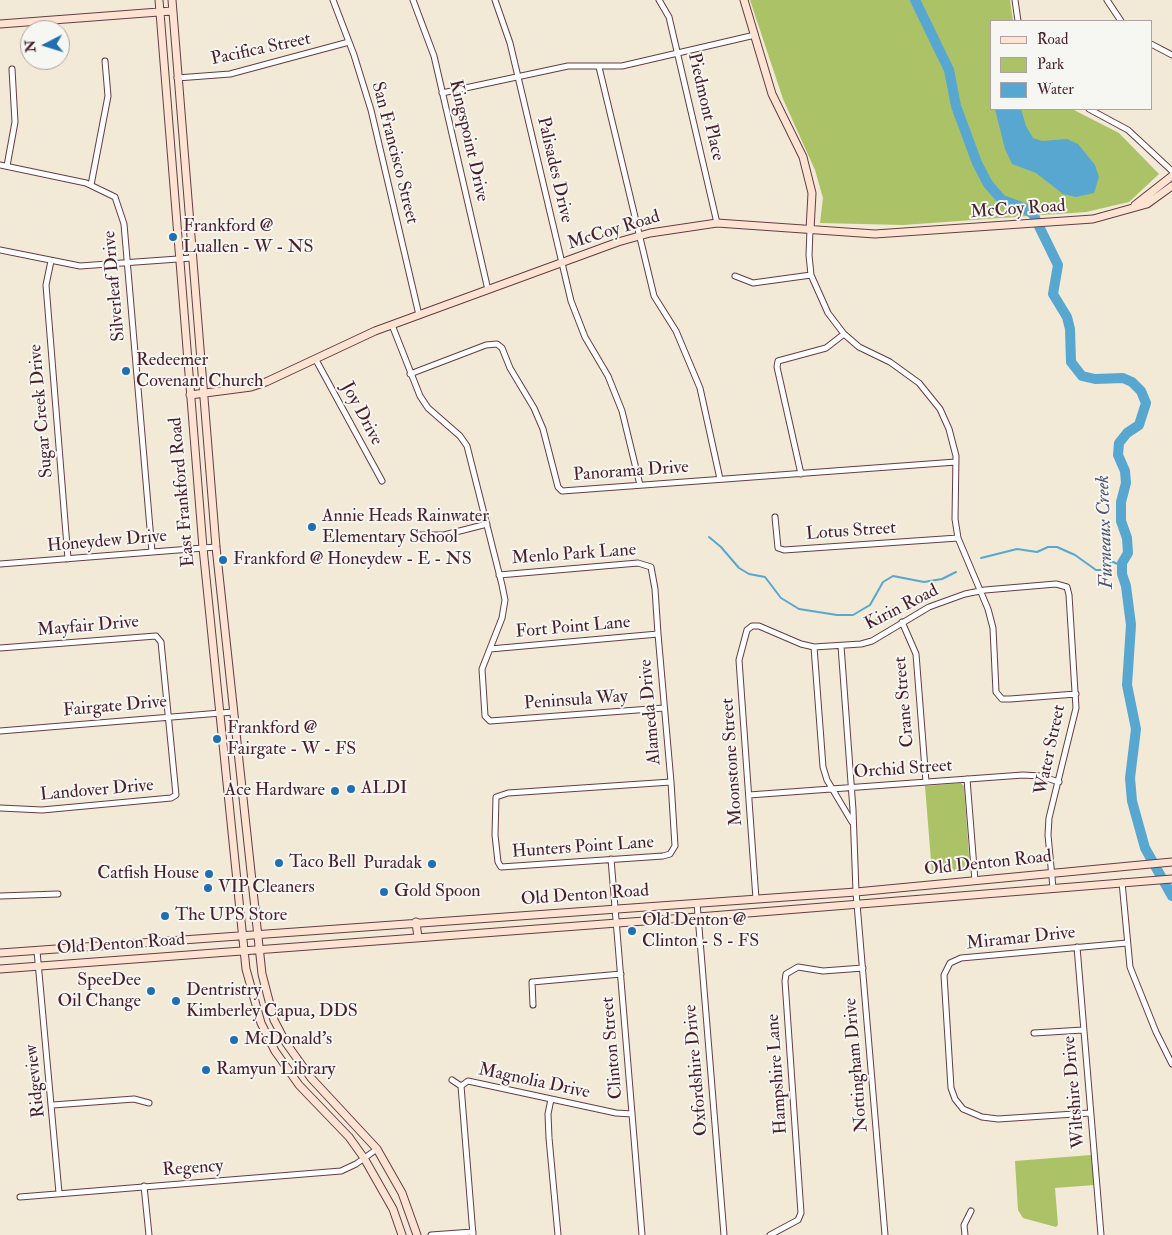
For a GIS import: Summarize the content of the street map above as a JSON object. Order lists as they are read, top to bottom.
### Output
{
  "streets": {
    "main road": ["McCoy Road", "East Frankford Road", "Old Denton Road"],
    "street": [
      "Pacifica Street",
      "Piedmont Place",
      "Kingspoint Drive",
      "San Francisco Street",
      "Palisades Drive",
      "Silverleaf Drive",
      "Sugar Creek Drive",
      "Joy Drive",
      "Panorama Drive",
      "Lotus Street",
      "Honeydew Drive",
      "Menlo Park Lane",
      "Kirin Road",
      "Mayfair Drive",
      "Fort Point Lane",
      "Peninsula Way",
      "Crane Street",
      "Fairgate Drive",
      "Alameda Drive",
      "Water Street",
      "Moonstone Street",
      "Orchid Street",
      "Landover Drive",
      "Hunters Point Lane",
      "Miramar Drive",
      "Clinton Street",
      "Nottingham Drive",
      "Oxfordshire Drive",
      "Hampshire Lane",
      "Ridgeview",
      "Magnolia Drive",
      "Wiltshire Drive",
      "Regency"
    ]
  },
  "crossings": [
    ["Pacifica Street", "San Francisco Street"],
    ["Pacifica Street", "East Frankford Road"],
    ["Piedmont Place", "McCoy Road"],
    ["Kingspoint Drive", "McCoy Road"],
    ["San Francisco Street", "McCoy Road"],
    ["Palisades Drive", "McCoy Road"],
    ["Palisades Drive", "Panorama Drive"],
    ["McCoy Road", "Joy Drive"],
    ["McCoy Road", "East Frankford Road"],
    ["Silverleaf Drive", "Honeydew Drive"],
    ["Sugar Creek Drive", "Honeydew Drive"],
    ["East Frankford Road", "Honeydew Drive"],
    ["East Frankford Road", "Fairgate Drive"],
    ["East Frankford Road", "Old Denton Road"],
    ["East Frankford Road", "Regency"],
    ["Menlo Park Lane", "Alameda Drive"],
    ["Kirin Road", "Crane Street"],
    ["Kirin Road", "Water Street"],
    ["Kirin Road", "Moonstone Street"],
    ["Kirin Road", "Nottingham Drive"],
    ["Mayfair Drive", "Fairgate Drive"],
    ["Mayfair Drive", "Landover Drive"],
    ["Fort Point Lane", "Peninsula Way"],
    ["Fort Point Lane", "Alameda Drive"],
    ["Peninsula Way", "Alameda Drive"],
    ["Crane Street", "Orchid Street"],
    ["Fairgate Drive", "Landover Drive"],
    ["Alameda Drive", "Hunters Point Lane"],
    ["Water Street", "Orchid Street"],
    ["Water Street", "Old Denton Road"],
    ["Moonstone Street", "Orchid Street"],
    ["Moonstone Street", "Old Denton Road"],
    ["Orchid Street", "Nottingham Drive"],
    ["Hunters Point Lane", "Clinton Street"],
    ["Old Denton Road", "Clinton Street"],
    ["Old Denton Road", "Nottingham Drive"],
    ["Old Denton Road", "Oxfordshire Drive"],
    ["Old Denton Road", "Ridgeview"],
    ["Miramar Drive", "Wiltshire Drive"],
    ["Clinton Street", "Magnolia Drive"],
    ["Nottingham Drive", "Hampshire Lane"],
    ["Ridgeview", "Regency"]
  ],
  "water": ["Furneaux Creek"],
  "places": [
    "Frankford @ Luallen - W - NS",
    "Redeemer Covenant Church",
    "Annie Heads Rainwater Elementary School",
    "Frankford @ Honeydew - E - NS",
    "Frankford @ Fairgate - W - FS",
    "ALDI",
    "Ace Hardware",
    "Taco Bell",
    "Puradak",
    "Catfish House",
    "VIP Cleaners",
    "Gold Spoon",
    "The UPS Store",
    "Old Denton @ Clinton - S - FS",
    "SpeeDee Oil Change",
    "Dentristry Kimberley Capua, DDS",
    "McDonald's",
    "Ramyun Library"
  ],
  "legend": ["Road", "Park", "Water"],
  "north": "left"
}
